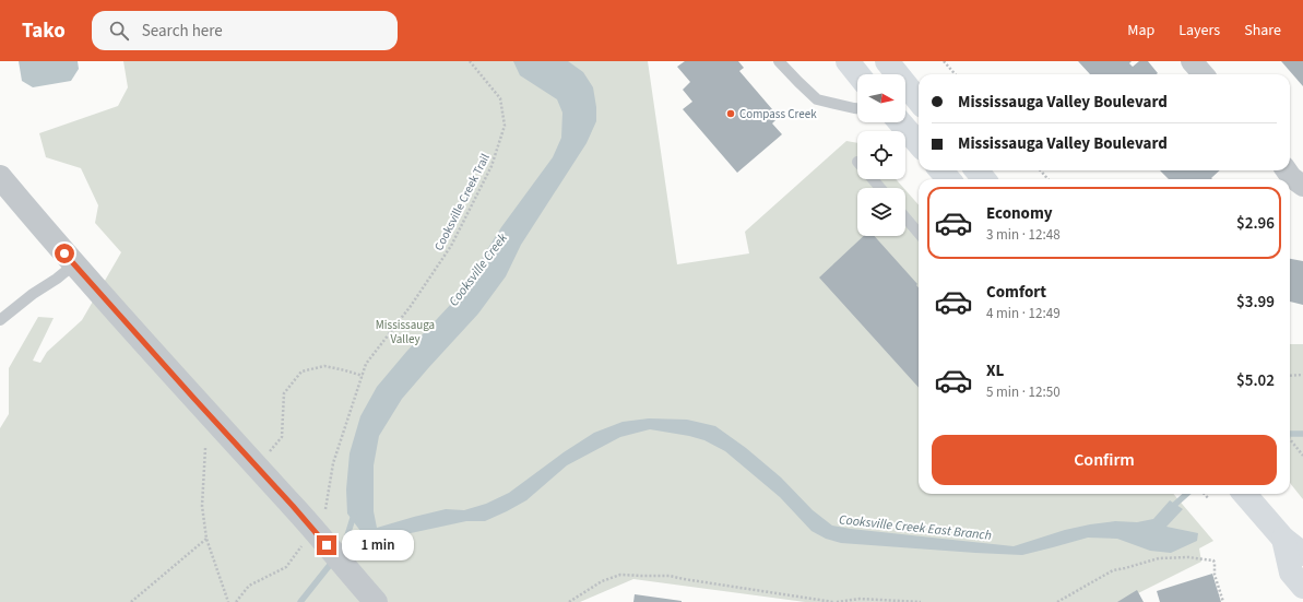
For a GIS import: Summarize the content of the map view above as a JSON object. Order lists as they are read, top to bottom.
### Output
{
  "streets": {
    "path": ["Cooksville Creek Trail"]
  },
  "water": ["Cooksville Creek", "Cooksville Creek East Branch"],
  "parks": ["Mississauga Valley"],
  "places": ["Compass Creek"],
  "north": "right",
  "page": {
    "header": "Tako",
    "search": "Search here",
    "nav": ["Map", "Layers", "Share"],
    "banner": ["Mississauga Valley Boulevard", "Mississauga Valley Boulevard"],
    "list": [
      {
        "name": "Economy",
        "note": "3 min · 12:48",
        "value": "$2.96"
      },
      {
        "name": "Comfort",
        "note": "4 min · 12:49",
        "value": "$3.99"
      },
      {
        "name": "XL",
        "note": "5 min · 12:50",
        "value": "$5.02"
      }
    ],
    "buttons": "Confirm",
    "bubble": "1 min"
  }
}
